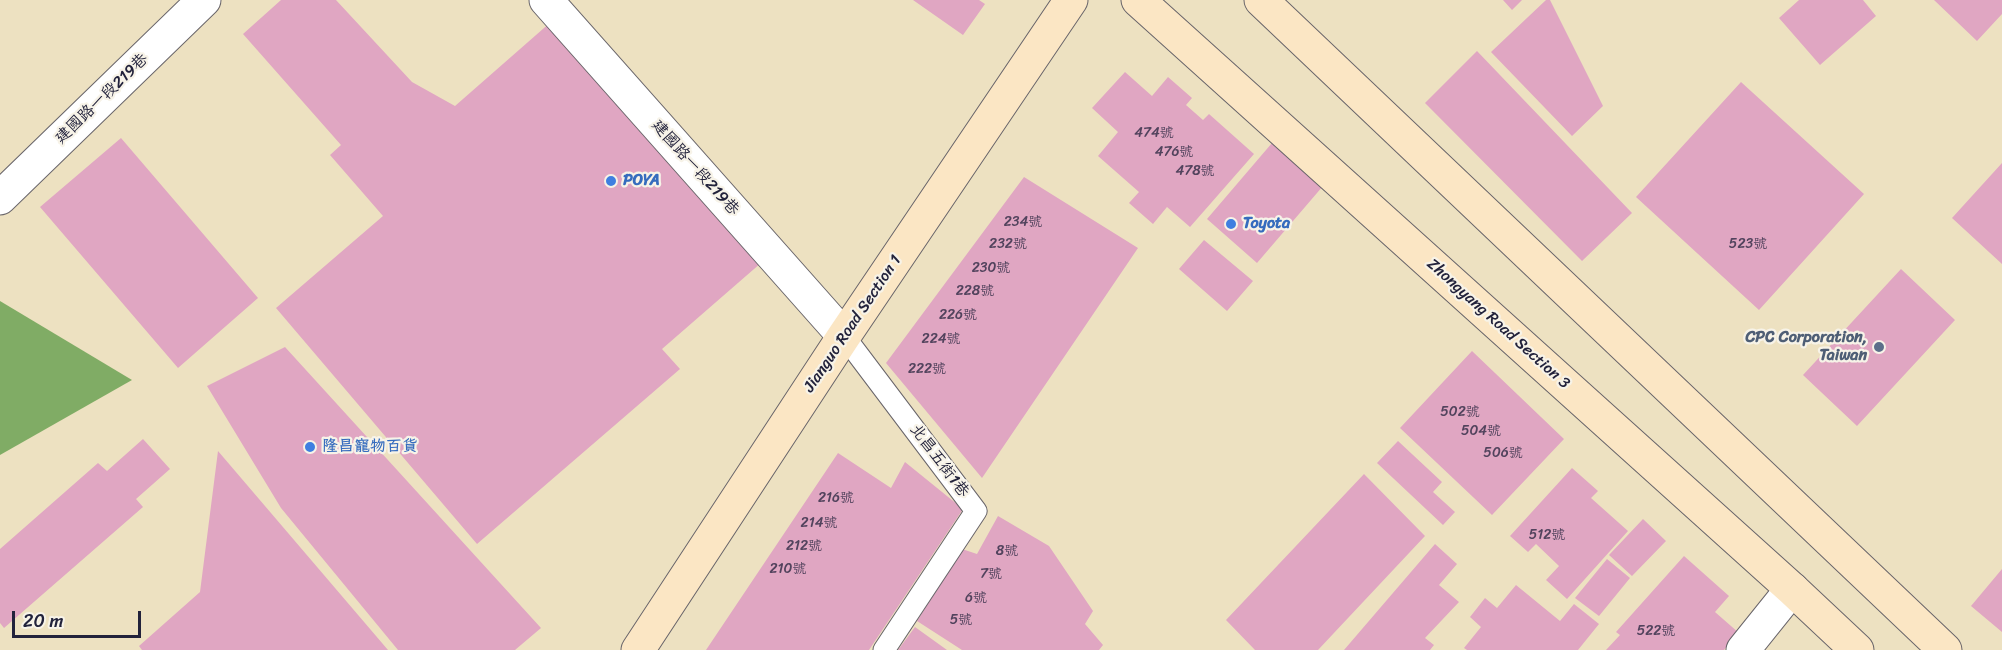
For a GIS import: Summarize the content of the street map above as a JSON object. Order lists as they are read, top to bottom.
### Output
{
  "streets": {
    "street": ["建國路一段219巷", "Jianguo Road Section 1", "Zhongyang Road Section 3"],
    "lane": ["北昌五街1巷"]
  },
  "crossings": [
    ["建國路一段219巷", "Jianguo Road Section 1"],
    ["建國路一段219巷", "北昌五街1巷"],
    ["Jianguo Road Section 1", "北昌五街1巷"]
  ],
  "places": [
    "POYA",
    "Toyota",
    "CPC Corporation, Taiwan",
    "隆昌寵物百貨"
  ],
  "house_numbers": [
    "474號",
    "476號",
    "478號",
    "234號",
    "232號",
    "523號",
    "230號",
    "228號",
    "226號",
    "224號",
    "222號",
    "502號",
    "504號",
    "506號",
    "216號",
    "214號",
    "512號",
    "212號",
    "8號",
    "210號",
    "7號",
    "6號",
    "5號",
    "522號"
  ],
  "scale_bar": "20 m"
}
